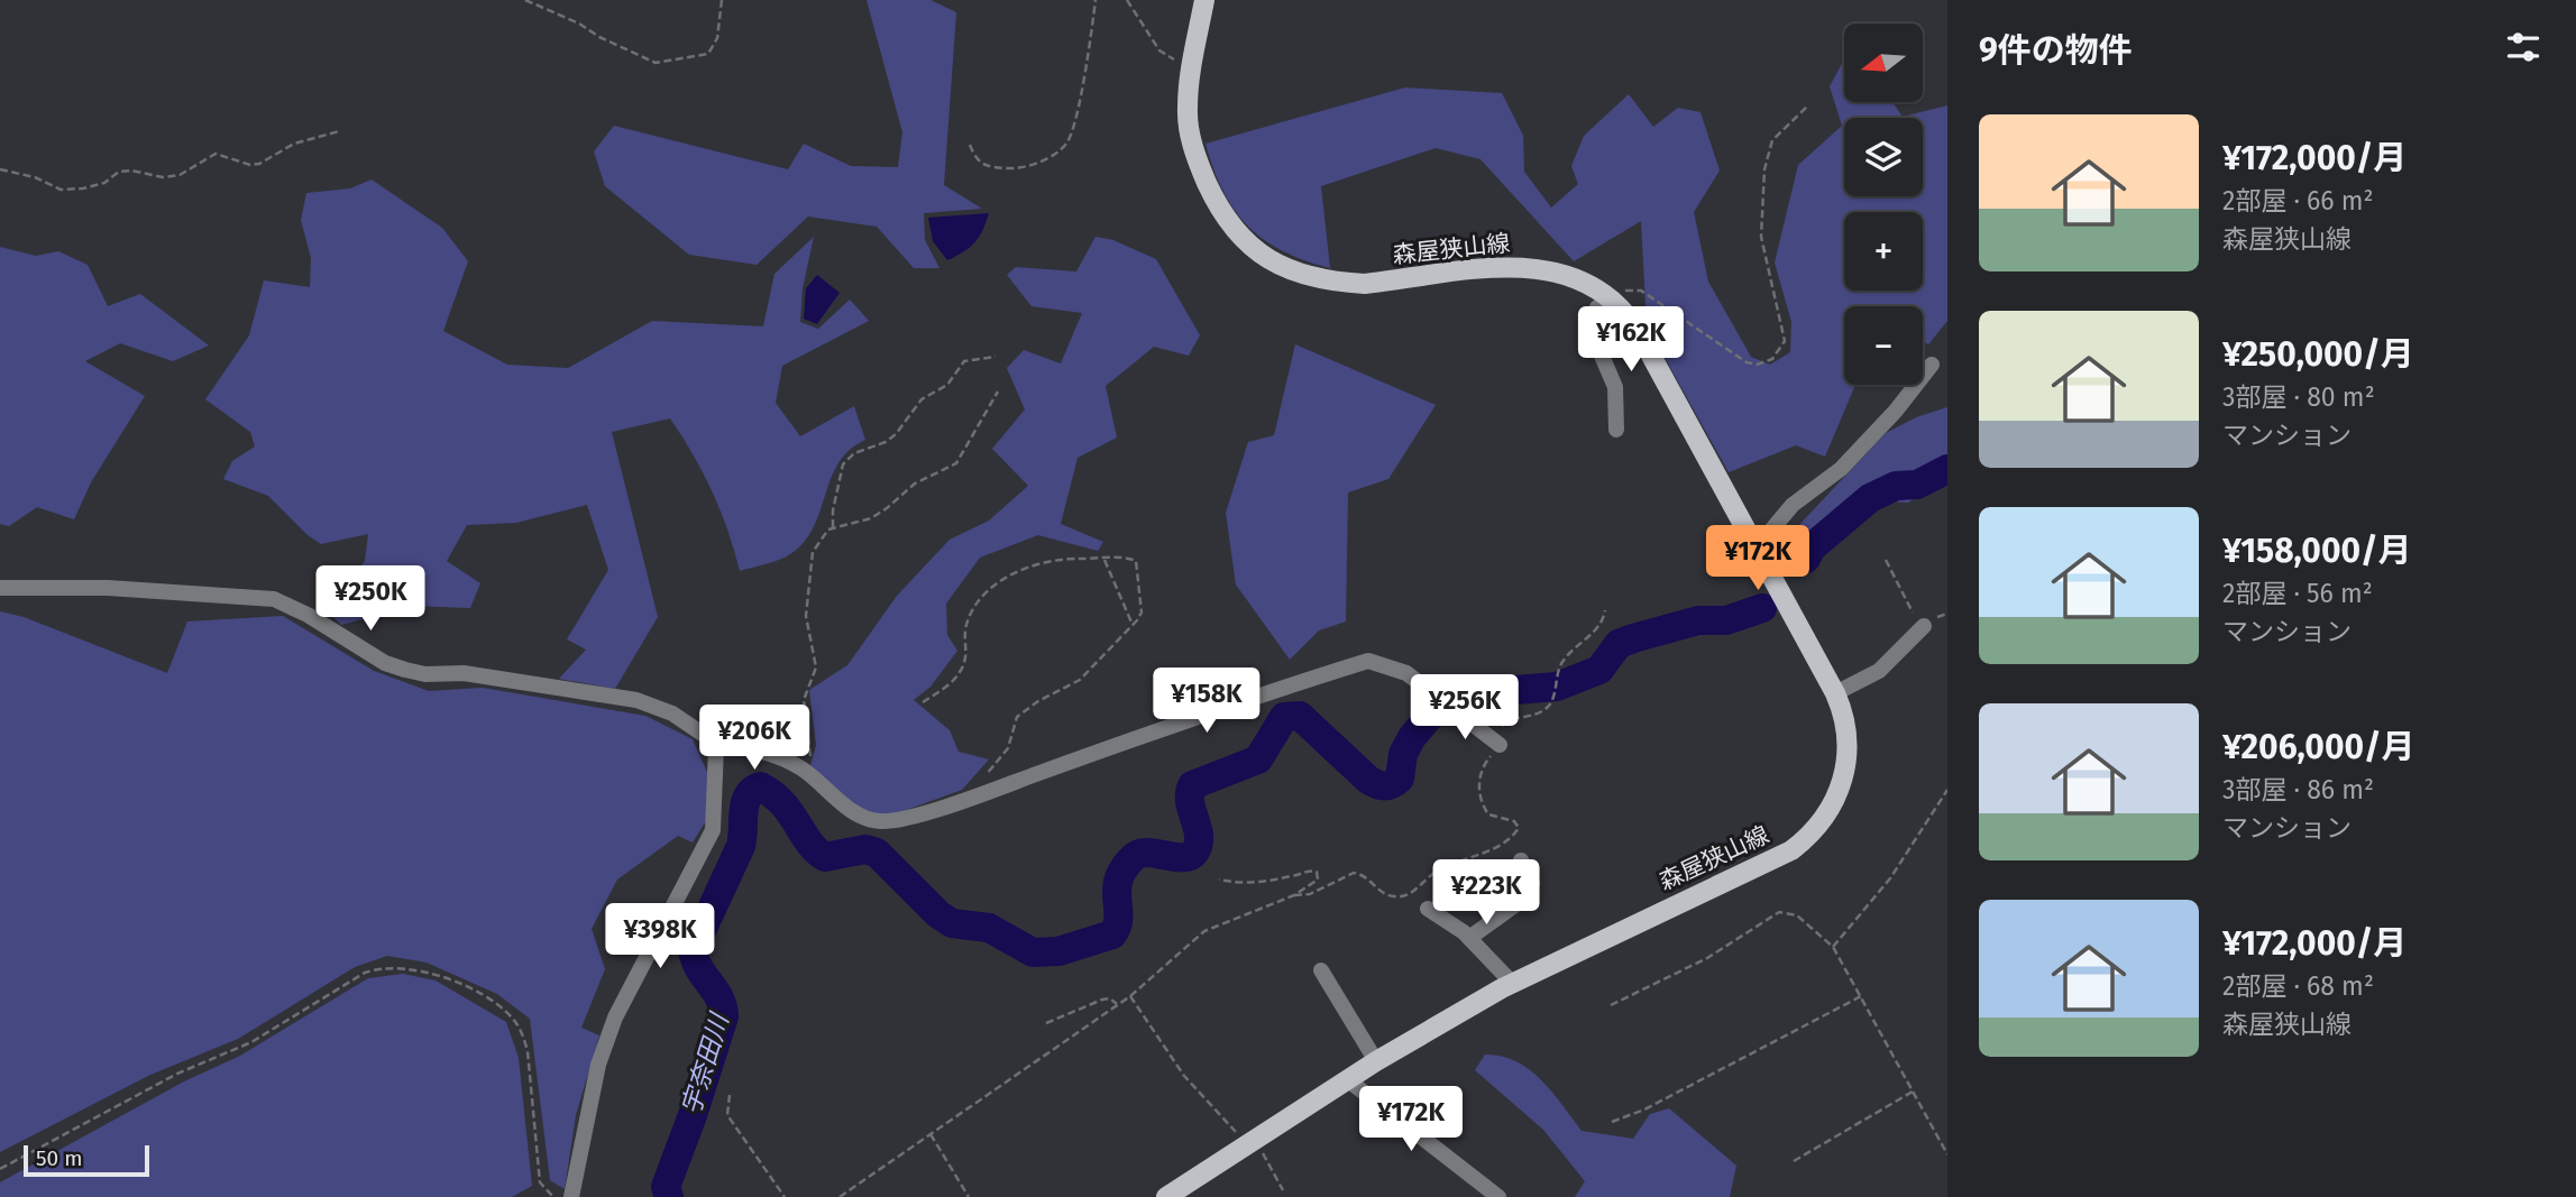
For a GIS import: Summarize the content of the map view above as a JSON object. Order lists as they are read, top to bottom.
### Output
{
  "streets": {
    "main road": ["森屋狭山線"]
  },
  "water": ["宇奈田川"],
  "scale_bar": "50 m",
  "north": "left",
  "page": {
    "heading": "9件の物件",
    "map_buttons": ["+", "−"],
    "list": [
      {
        "name": "¥172,000/月",
        "note": "2部屋 · 66 m² · 森屋狭山線"
      },
      {
        "name": "¥250,000/月",
        "note": "3部屋 · 80 m² · マンション"
      },
      {
        "name": "¥158,000/月",
        "note": "2部屋 · 56 m² · マンション"
      },
      {
        "name": "¥206,000/月",
        "note": "3部屋 · 86 m² · マンション"
      },
      {
        "name": "¥172,000/月",
        "note": "2部屋 · 68 m² · 森屋狭山線"
      }
    ],
    "price": [
      "¥162K",
      "¥172K",
      "¥250K",
      "¥158K",
      "¥256K",
      "¥206K",
      "¥223K",
      "¥398K",
      "¥172K"
    ],
    "scale": "50 m"
  }
}
